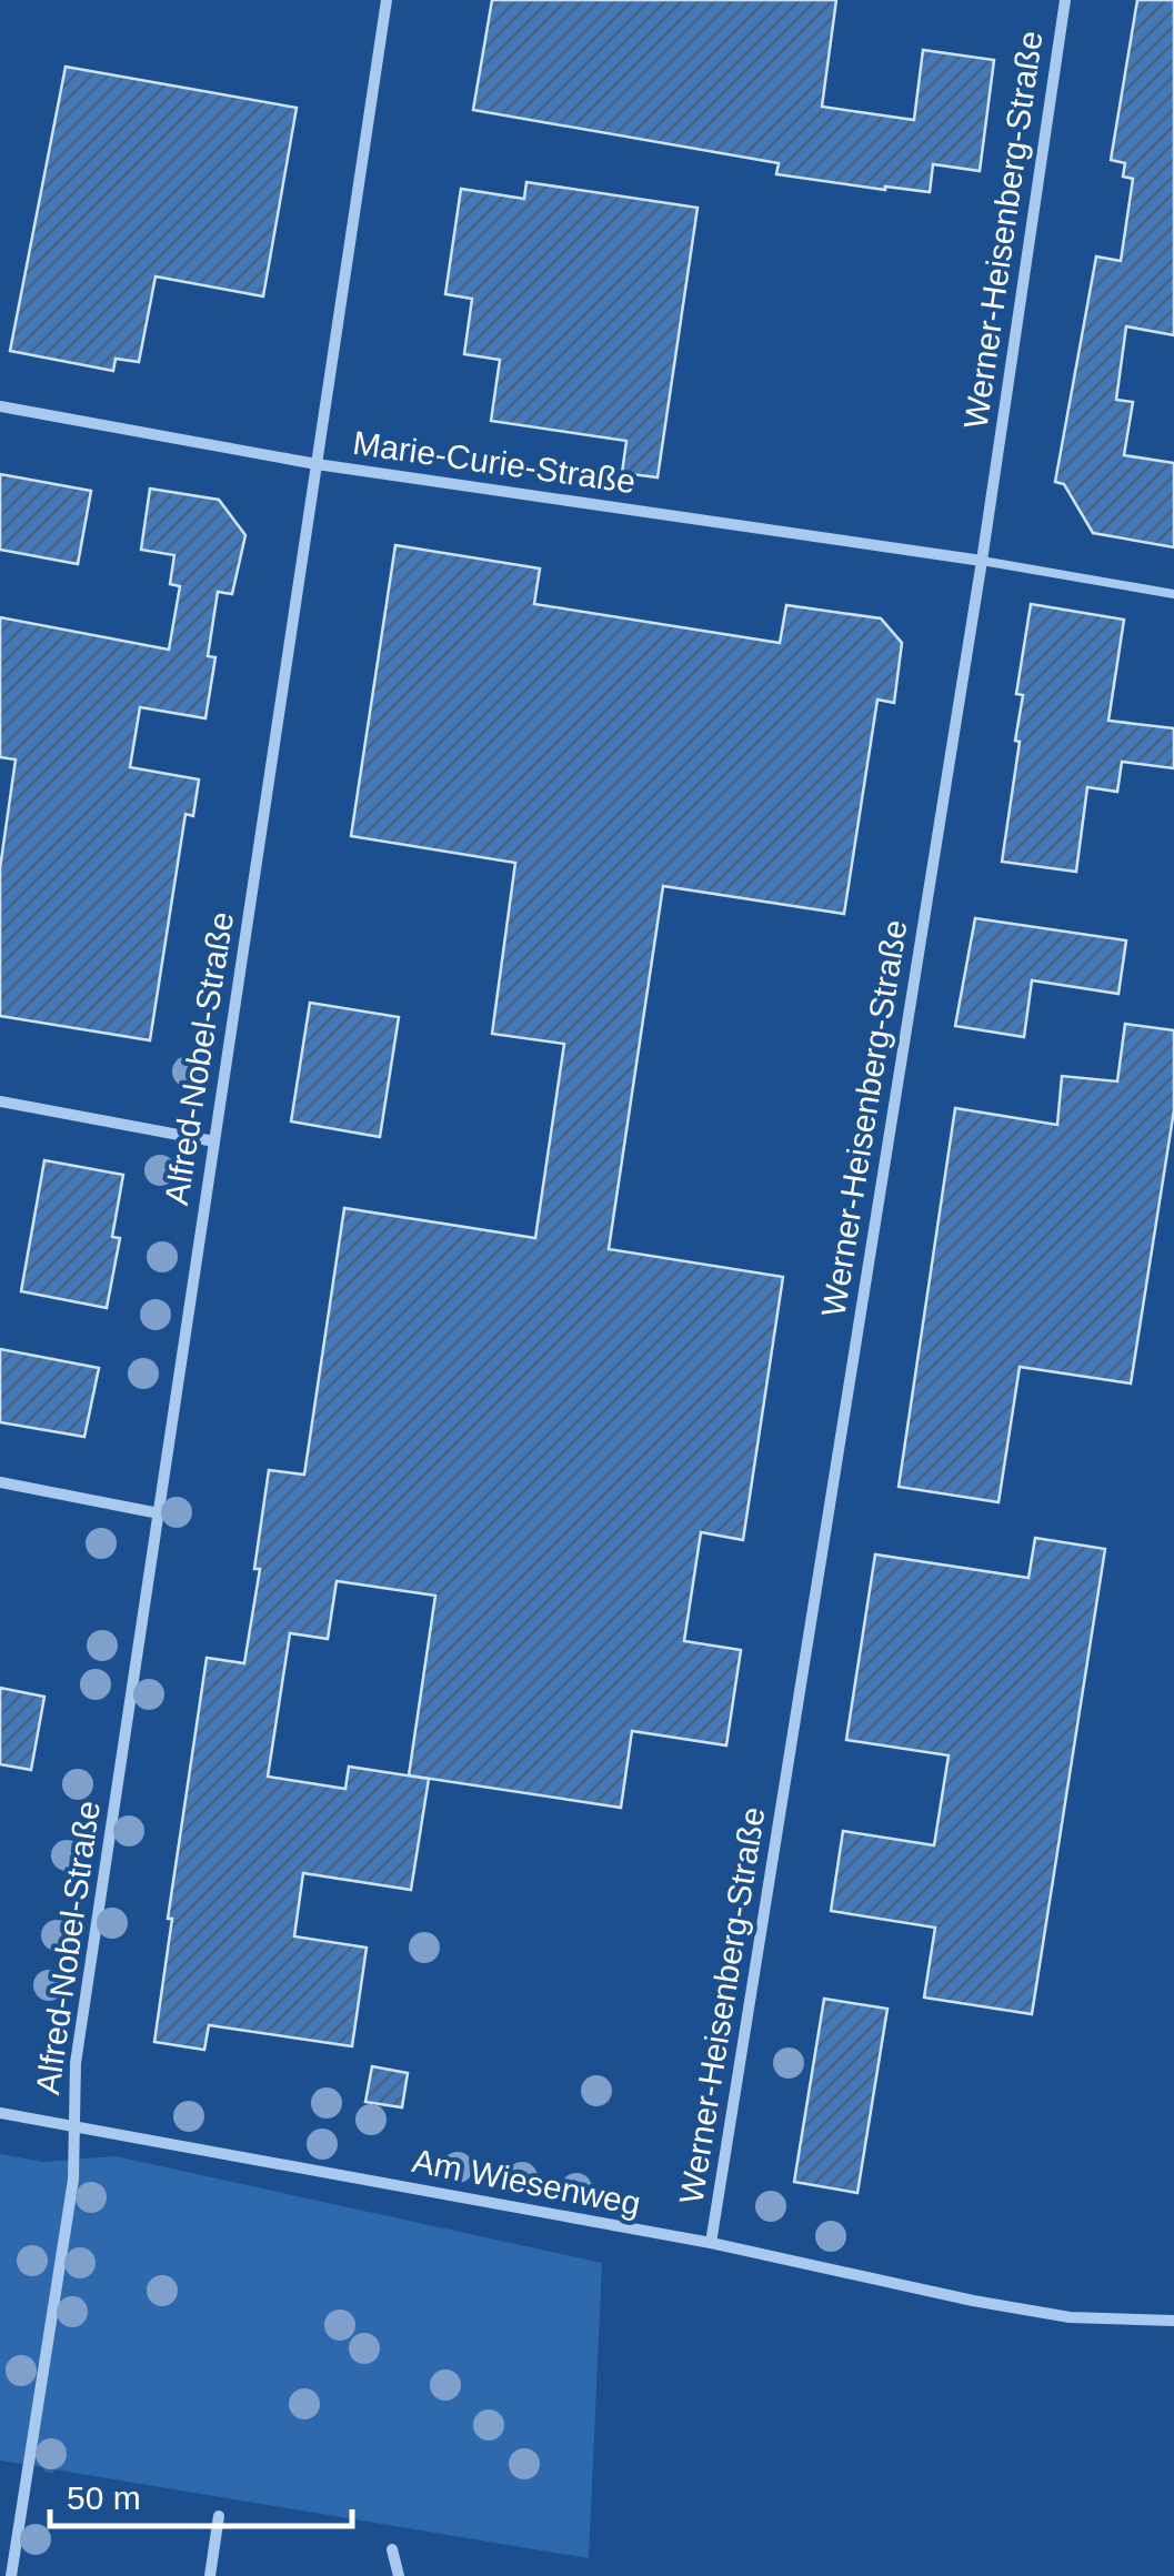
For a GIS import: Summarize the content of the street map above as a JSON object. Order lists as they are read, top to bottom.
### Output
{
  "streets": {
    "street": [
      "Werner-Heisenberg-Straße",
      "Marie-Curie-Straße",
      "Alfred-Nobel-Straße",
      "Am Wiesenweg"
    ]
  },
  "crossings": [
    ["Werner-Heisenberg-Straße", "Marie-Curie-Straße"],
    ["Werner-Heisenberg-Straße", "Am Wiesenweg"],
    ["Marie-Curie-Straße", "Alfred-Nobel-Straße"],
    ["Alfred-Nobel-Straße", "Am Wiesenweg"]
  ],
  "scale_bar": "50 m"
}
